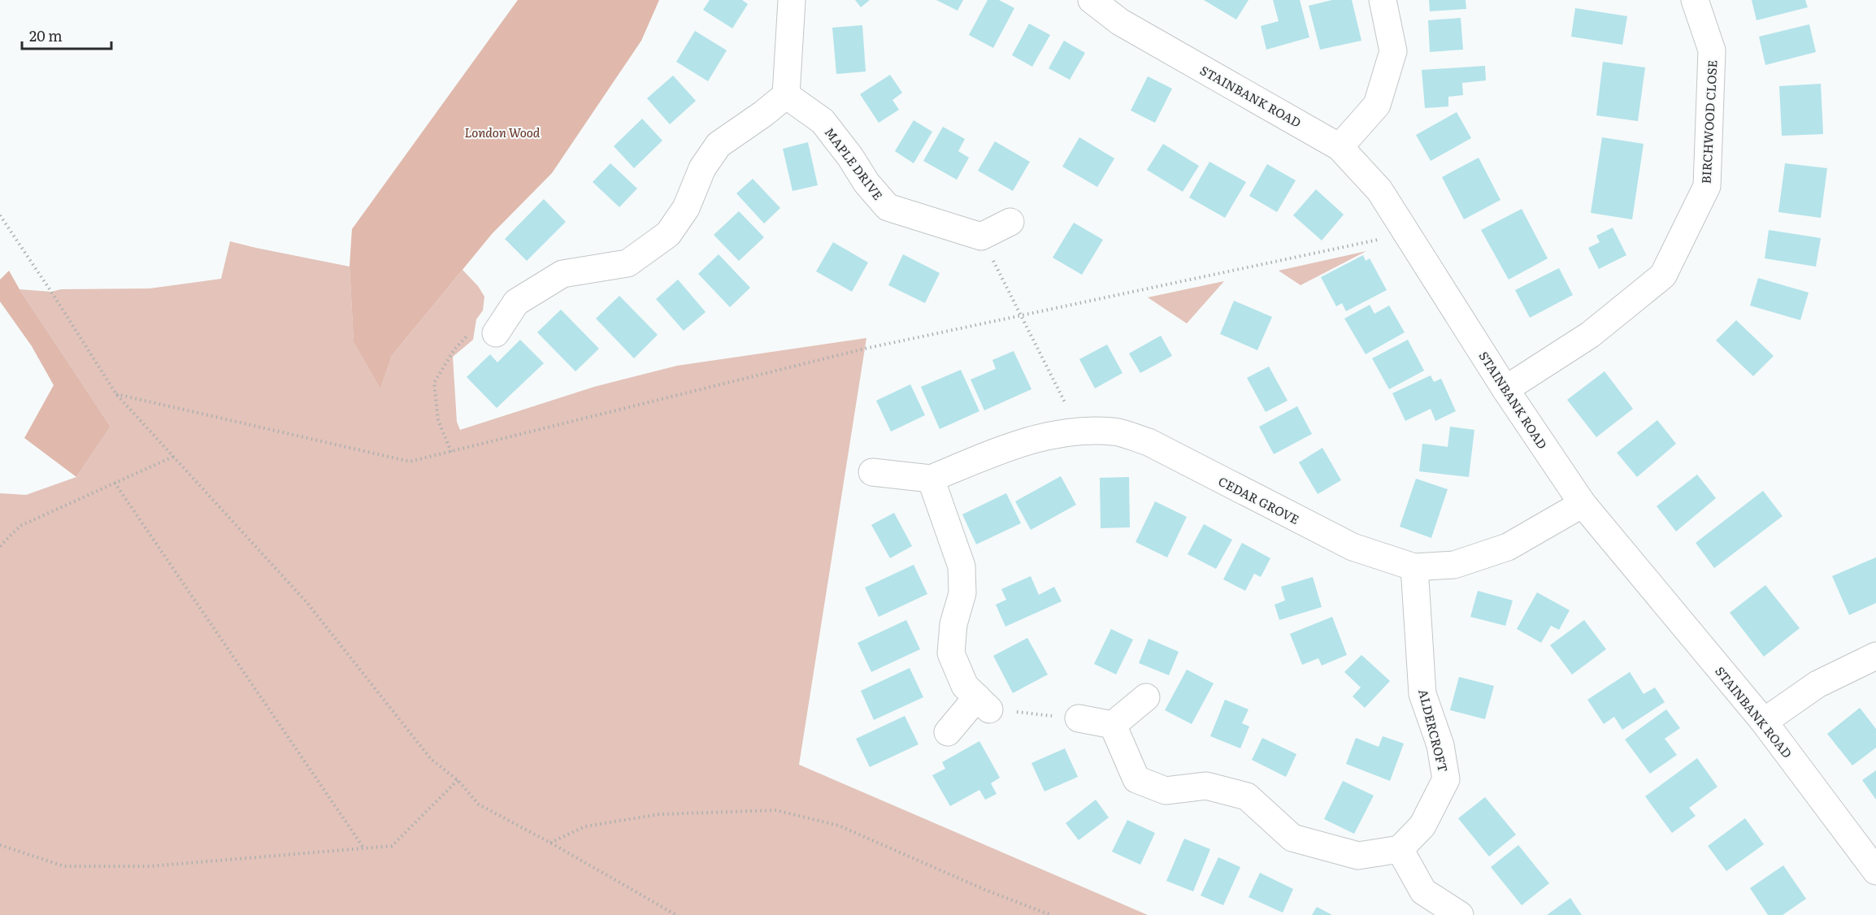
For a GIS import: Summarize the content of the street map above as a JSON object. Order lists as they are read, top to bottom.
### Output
{
  "streets": {
    "street": [
      "STAINBANK ROAD",
      "BIRCHWOOD CLOSE",
      "MAPLE DRIVE",
      "CEDAR GROVE",
      "ALDERCROFT"
    ]
  },
  "crossings": [
    ["STAINBANK ROAD", "BIRCHWOOD CLOSE"],
    ["STAINBANK ROAD", "CEDAR GROVE"],
    ["CEDAR GROVE", "ALDERCROFT"]
  ],
  "parks": ["London Wood"],
  "scale_bar": "20 m"
}
